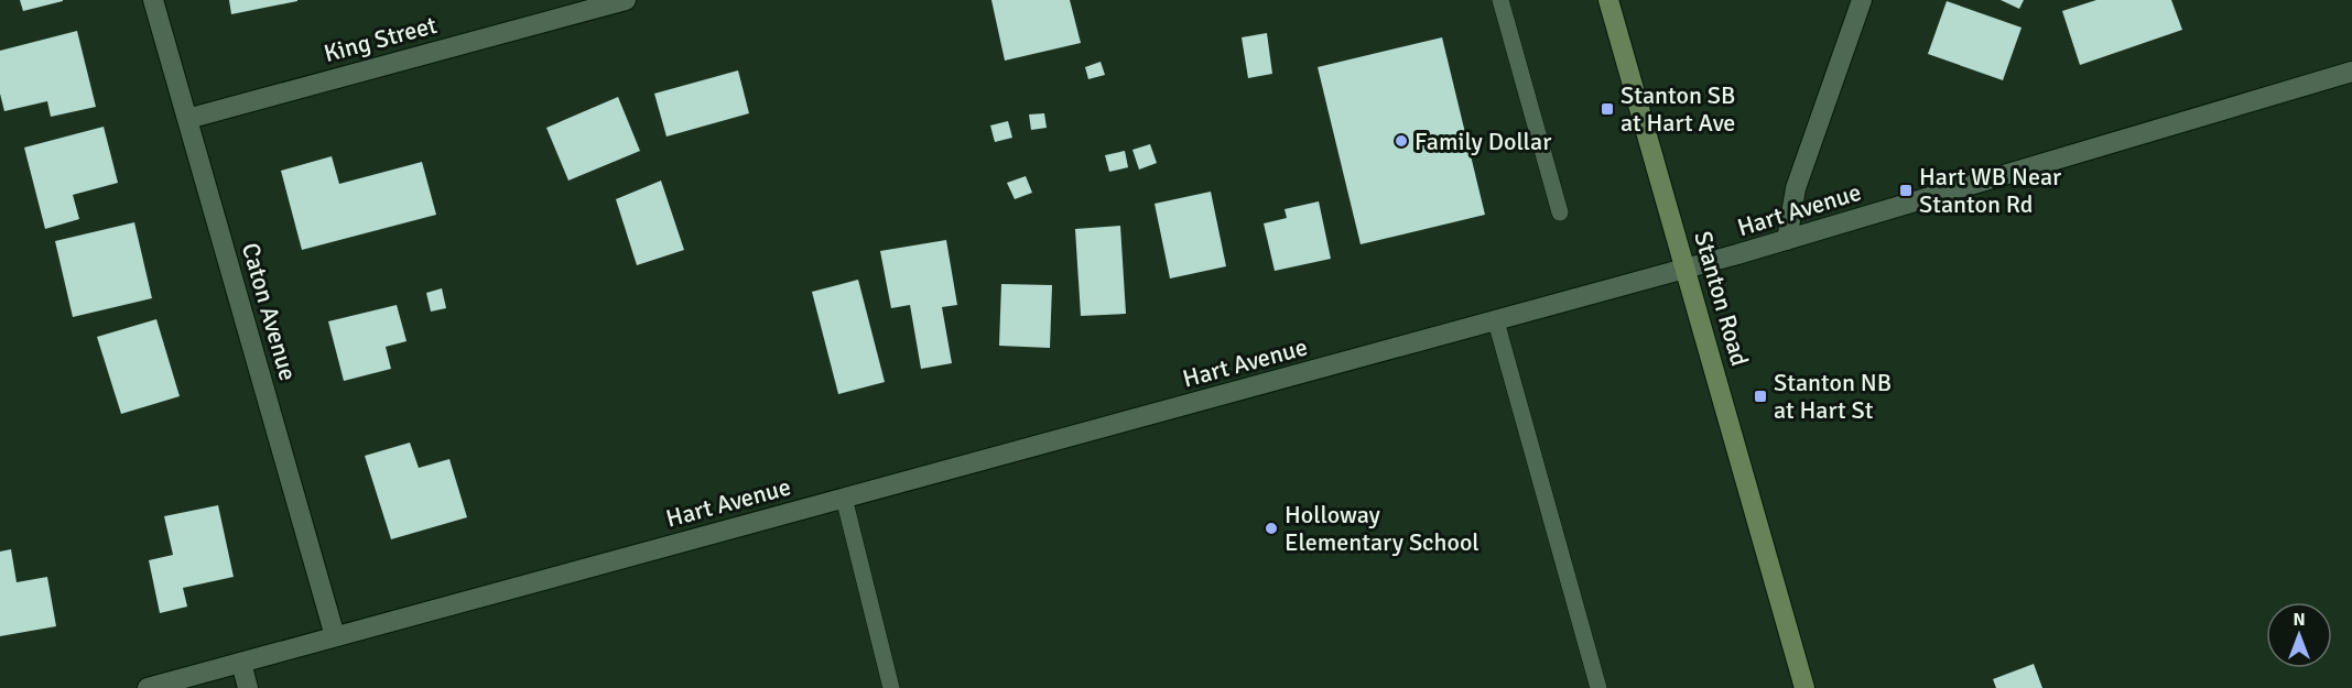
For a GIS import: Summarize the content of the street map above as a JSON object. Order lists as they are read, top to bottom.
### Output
{
  "streets": {
    "street": [
      "King Street",
      "Hart Avenue",
      "Stanton Road",
      "Caton Avenue"
    ]
  },
  "crossings": [
    ["King Street", "Caton Avenue"],
    ["Hart Avenue", "Stanton Road"],
    ["Hart Avenue", "Caton Avenue"]
  ],
  "places": {
    "transit": ["Stanton SB at Hart Ave", "Hart WB Near Stanton Rd", "Stanton NB at Hart St"],
    "other": ["Family Dollar", "Holloway Elementary School"]
  },
  "north": "top"
}
